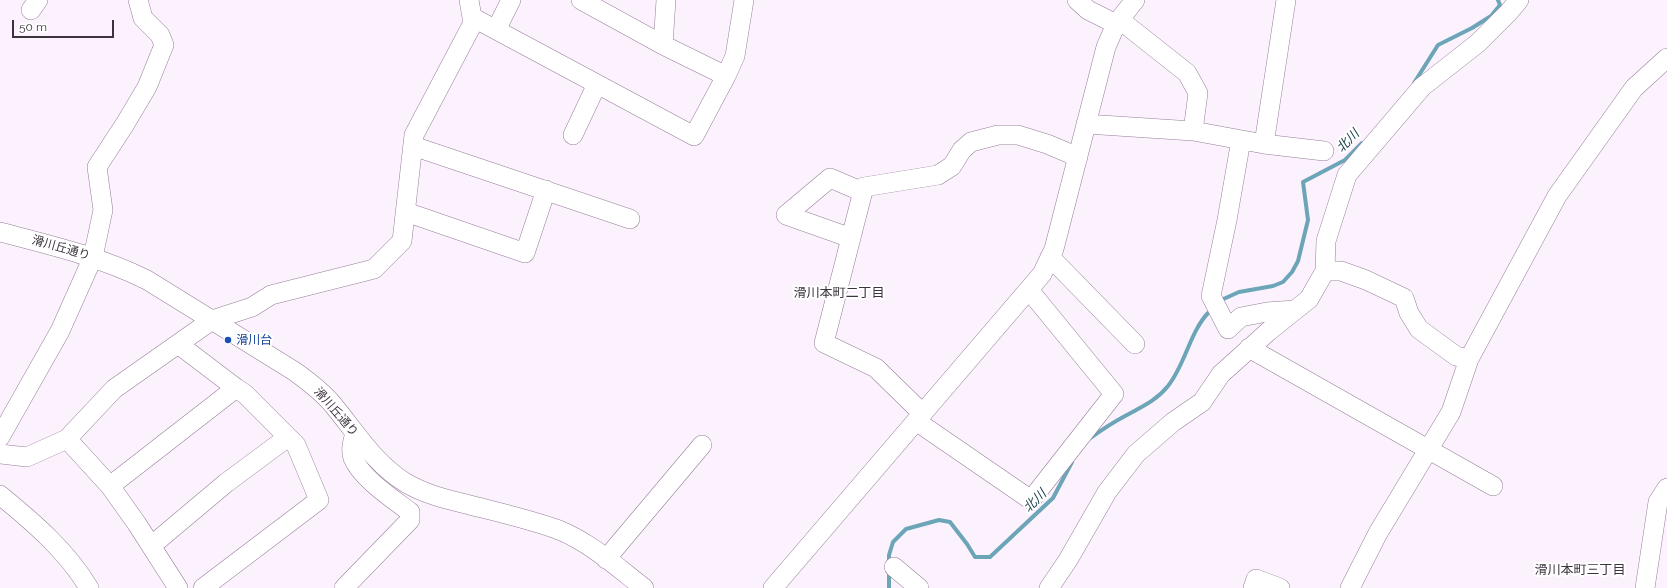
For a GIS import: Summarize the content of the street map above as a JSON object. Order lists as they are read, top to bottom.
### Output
{
  "streets": {
    "street": ["滑川丘通り"]
  },
  "districts": ["滑川本町二丁目", "滑川本町三丁目"],
  "water": ["北川"],
  "places": ["滑川台"],
  "scale_bar": "50 m"
}
